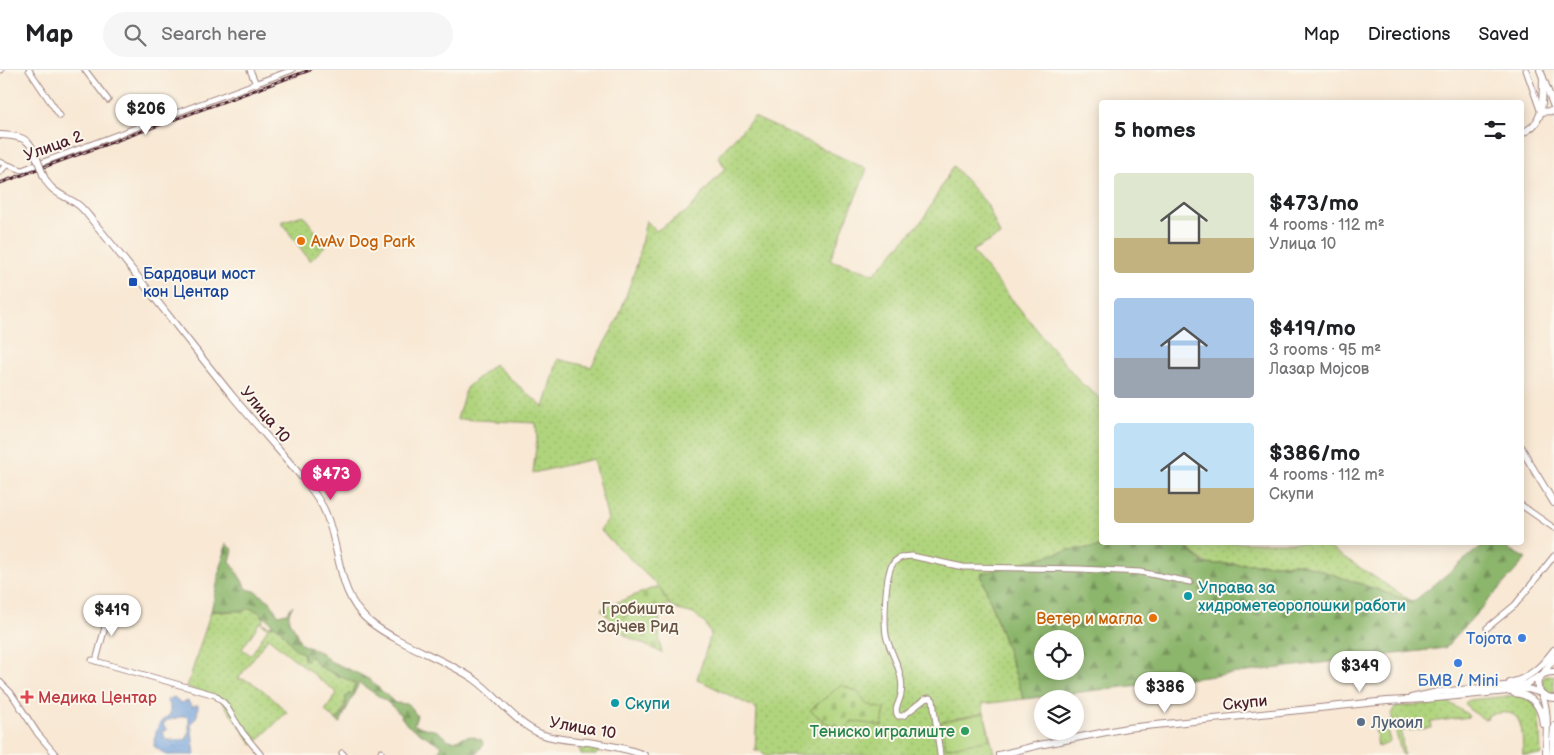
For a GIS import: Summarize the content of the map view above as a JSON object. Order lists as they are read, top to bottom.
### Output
{
  "streets": {
    "street": ["Улица 2", "Улица 10", "Скупи"]
  },
  "parks": ["Гробишта Зајчев Рид"],
  "places": {
    "other": [
      "AvAv Dog Park",
      "Управа за хидрометеоролошки работи",
      "Ветер и магла",
      "Тојота",
      "БМВ / Mini",
      "Скупи",
      "Лукоил",
      "Тениско игралиште"
    ],
    "transit": ["Бардовци мост кон Центар"],
    "health": ["Медика Центар"]
  },
  "page": {
    "header": "Map",
    "search": "Search here",
    "nav": ["Map", "Directions", "Saved"],
    "price": [
      "$206",
      "$473",
      "$419",
      "$349",
      "$386"
    ],
    "heading": "5 homes",
    "list": [
      {
        "name": "$473/mo",
        "note": "4 rooms · 112 m² · Улица 10"
      },
      {
        "name": "$419/mo",
        "note": "3 rooms · 95 m² · Лазар Мојсов"
      },
      {
        "name": "$386/mo",
        "note": "4 rooms · 112 m² · Скупи"
      }
    ]
  }
}
